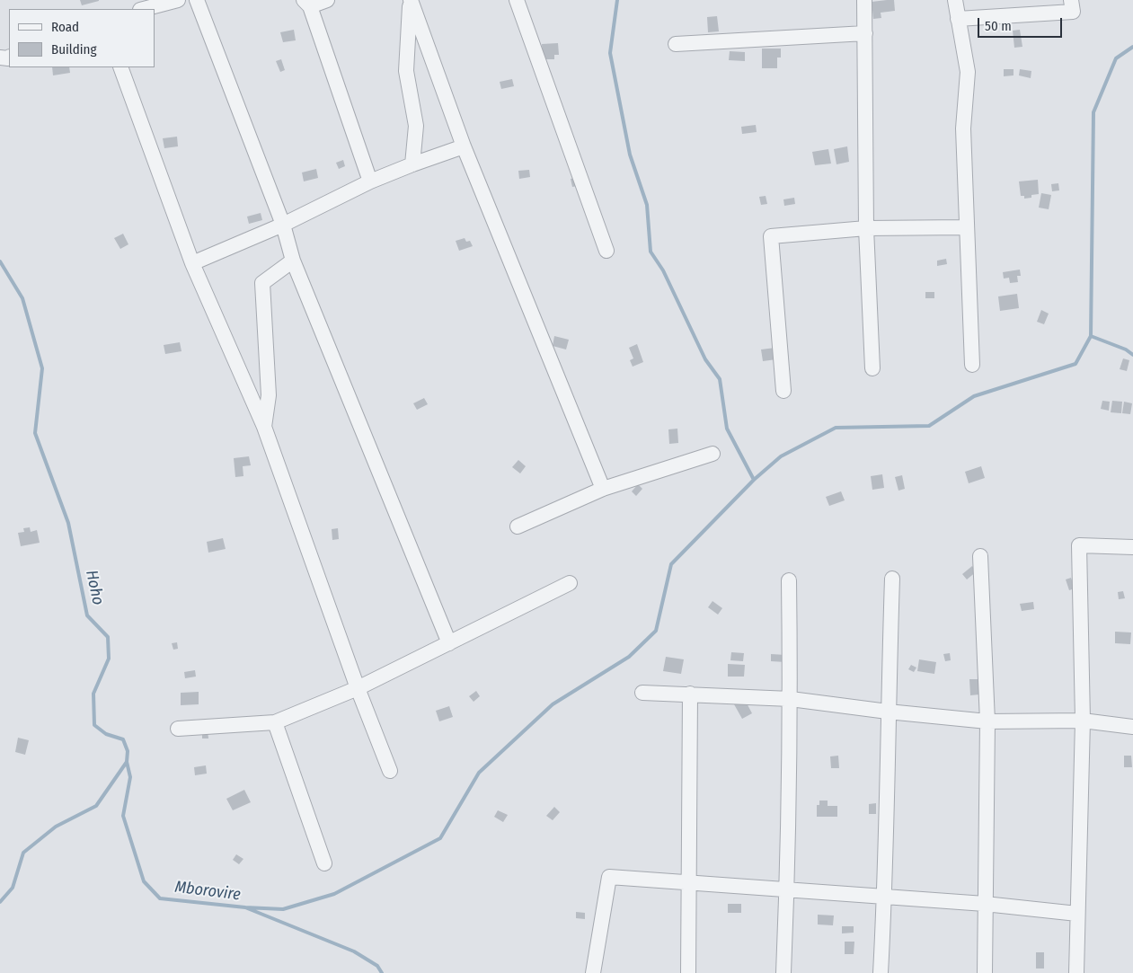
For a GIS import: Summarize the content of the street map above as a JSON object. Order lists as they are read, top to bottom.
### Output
{
  "water": ["Hoho", "Mborovire"],
  "legend": ["Road", "Building"],
  "scale_bar": "50 m"
}
